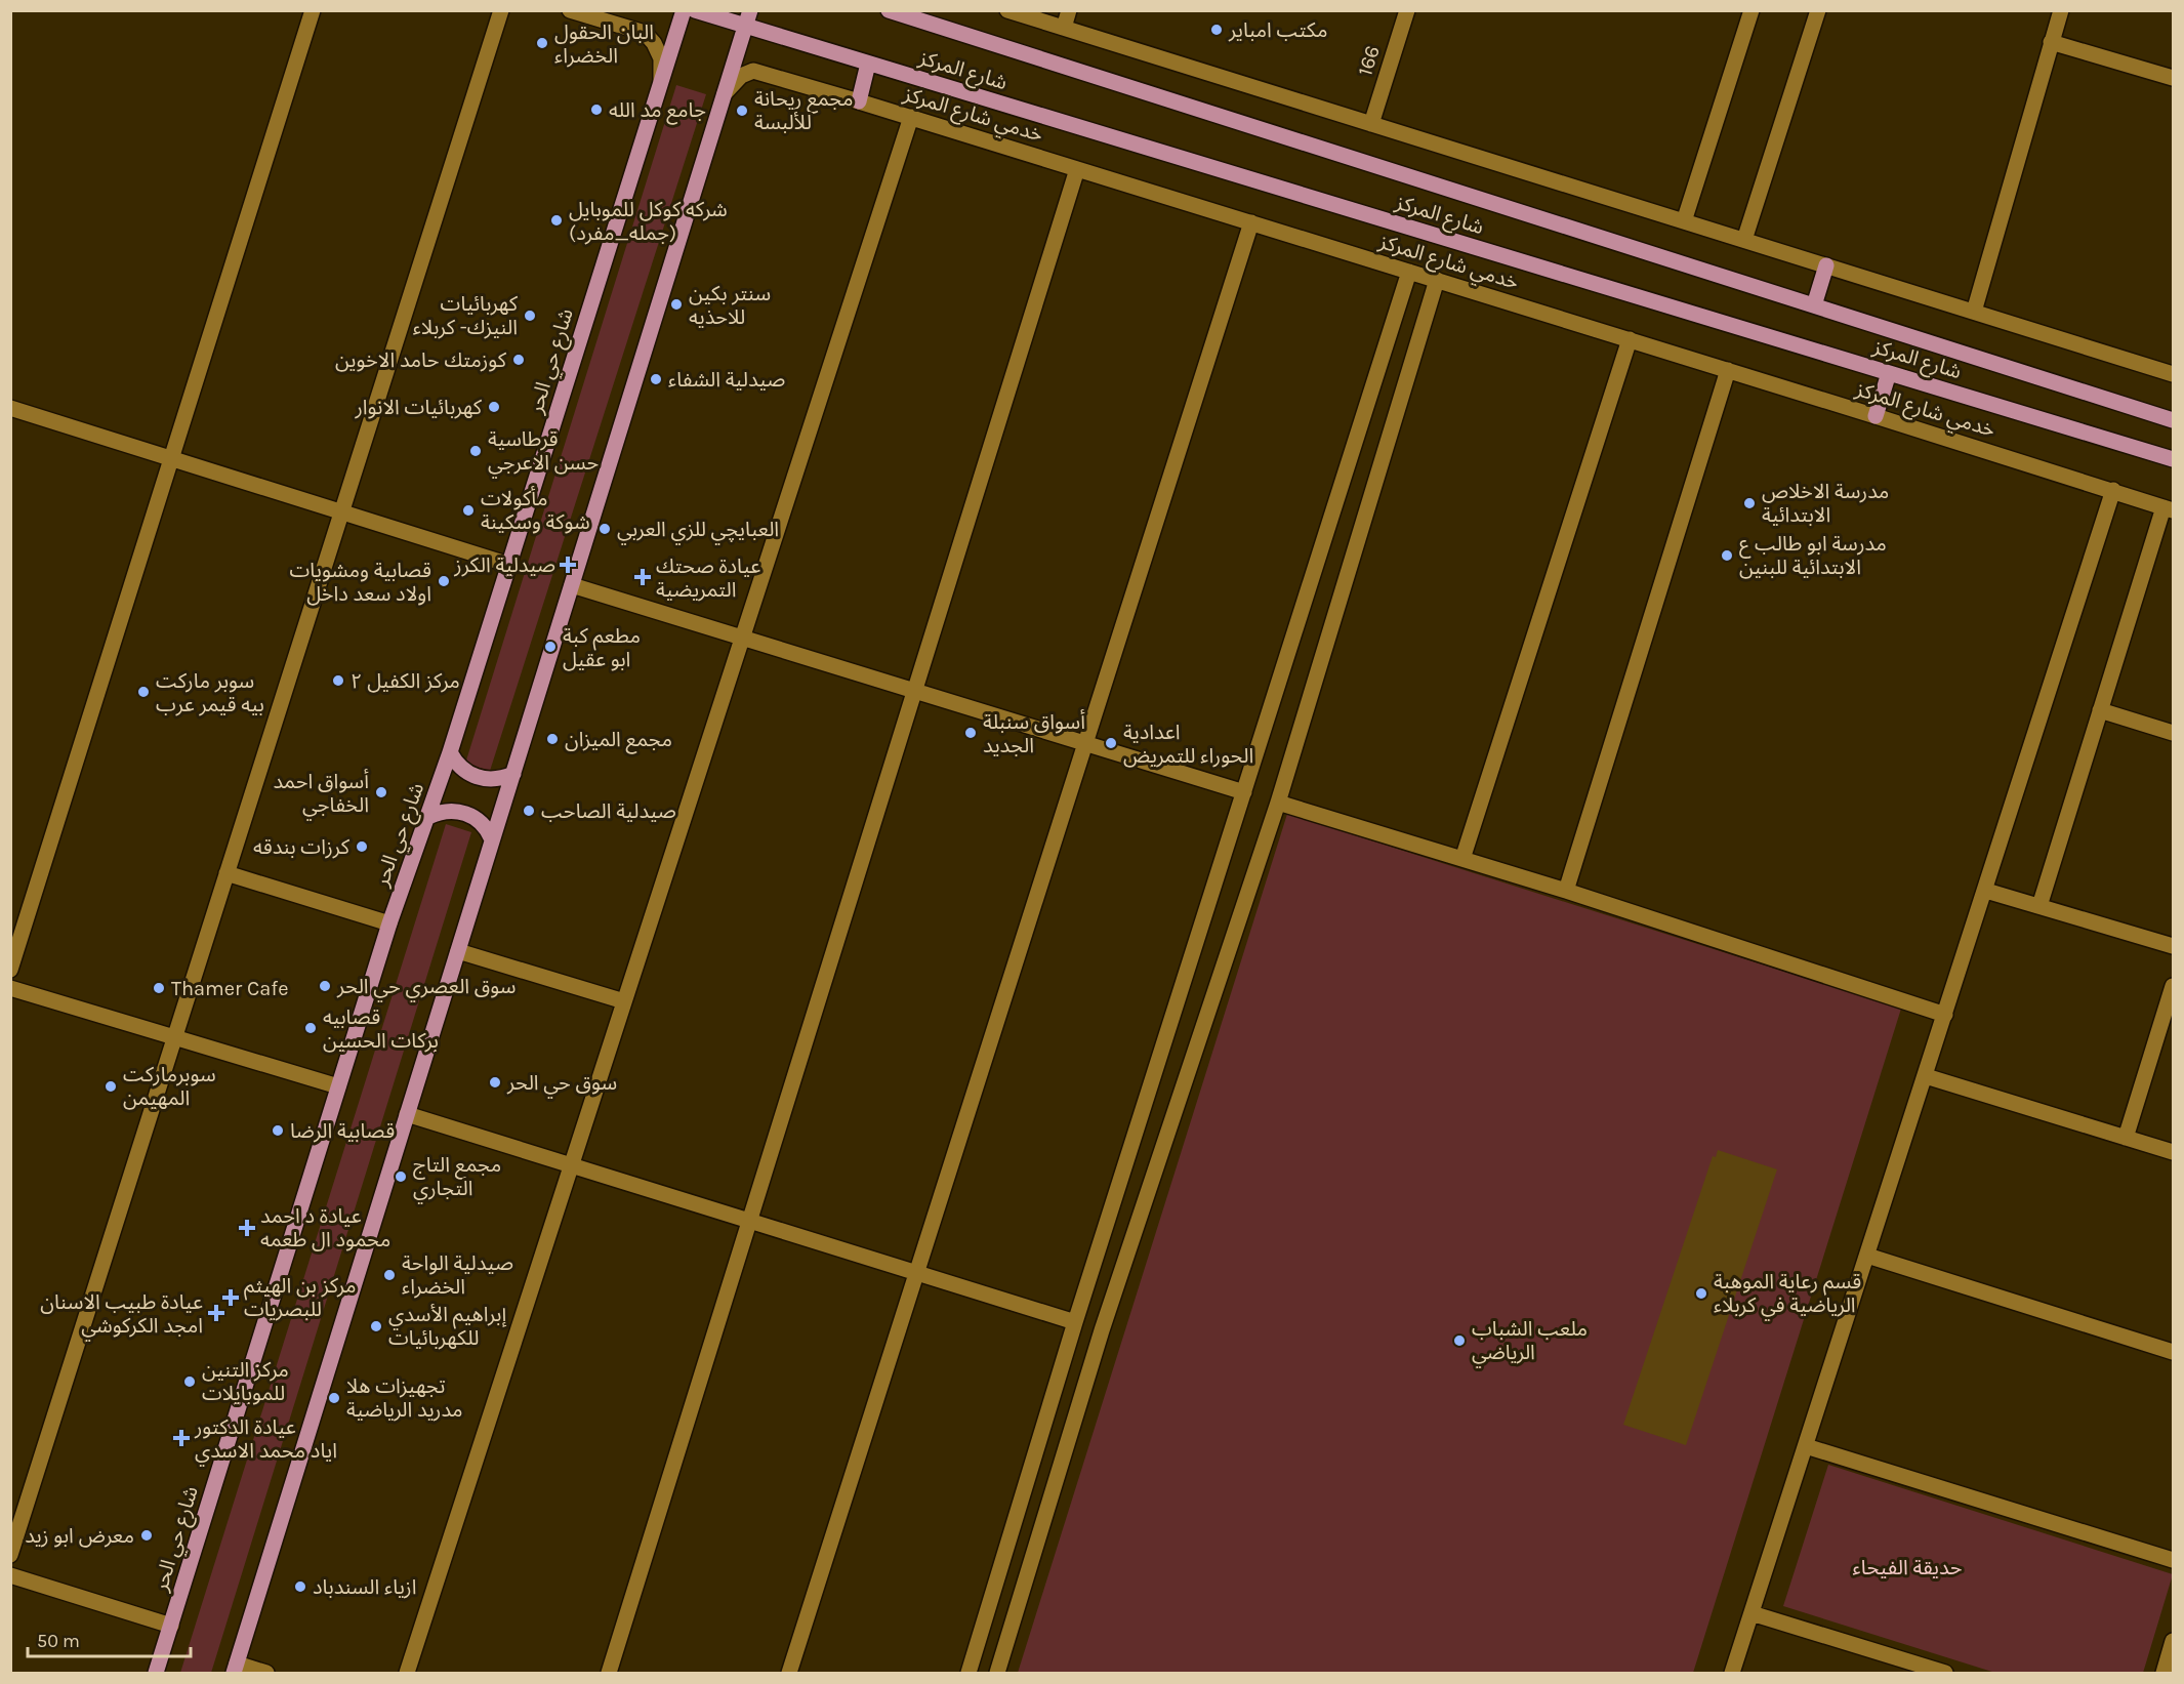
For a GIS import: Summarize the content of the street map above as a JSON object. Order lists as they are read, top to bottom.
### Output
{
  "streets": {
    "main road": ["شارع المركز", "شارع حي الحر"],
    "street": ["166", "خدمي شارع المركز"]
  },
  "parks": ["حديقة الفيحاء"],
  "places": {
    "other": [
      "مكتب امباير",
      "البان الحقول الخضراء",
      "جامع مد الله",
      "مجمع ريحانة للألبسة",
      "شركه كوكل للموبايل (جمله_مفرد)",
      "سنتر بكين للاحذيه",
      "كهربائيات النيزك- كربلاء",
      "كوزمتك حامد الاخوين",
      "صيدلية الشفاء",
      "كهربائيات الانوار",
      "قرطاسية حسن الاعرجي",
      "مدرسة الاخلاص الابتدائية",
      "مأكولات شوكة وسكينة",
      "العبايچي للزي العربي",
      "مدرسة ابو طالب ع الابتدائية للبنين",
      "قصابية ومشويات اولاد سعد داخل",
      "مطعم كبة ابو عقيل",
      "مركز الكفيل ٢",
      "سوبر ماركت بيه قيمر عرب",
      "أسواق سنبلة الجديد",
      "مجمع الميزان",
      "اعدادية الحوراء للتمريض",
      "أسواق احمد الخفاجي",
      "صيدلية الصاحب",
      "كرزات بندقه",
      "سوق العصري حي الحر",
      "Thamer Cafe",
      "قصابيه بركات الحسين",
      "سوق حي الحر",
      "سوبرماركت المهيمن",
      "قصابية الرضا",
      "مجمع التاج التجاري",
      "صيدلية الواحة الخضراء",
      "قسم رعاية الموهبة الرياضية في كربلاء",
      "إبراهيم الأسدي للكهربائيات",
      "ملعب الشباب الرياضي",
      "مركز التنين للموبايلات",
      "تجهيزات هلا مدريد الرياضية",
      "معرض ابو زيد",
      "ازياء السندباد"
    ],
    "health": [
      "صيدلية الكرز",
      "عيادة صحتك التمريضية",
      "عيادة د احمد محمود ال طعمه",
      "مركز بن الهيثم للبصريات",
      "عيادة طبيب الاسنان امجد الكركوشي",
      "عيادة الدكتور اياد محمد الاسدي"
    ]
  },
  "scale_bar": "50 m"
}
